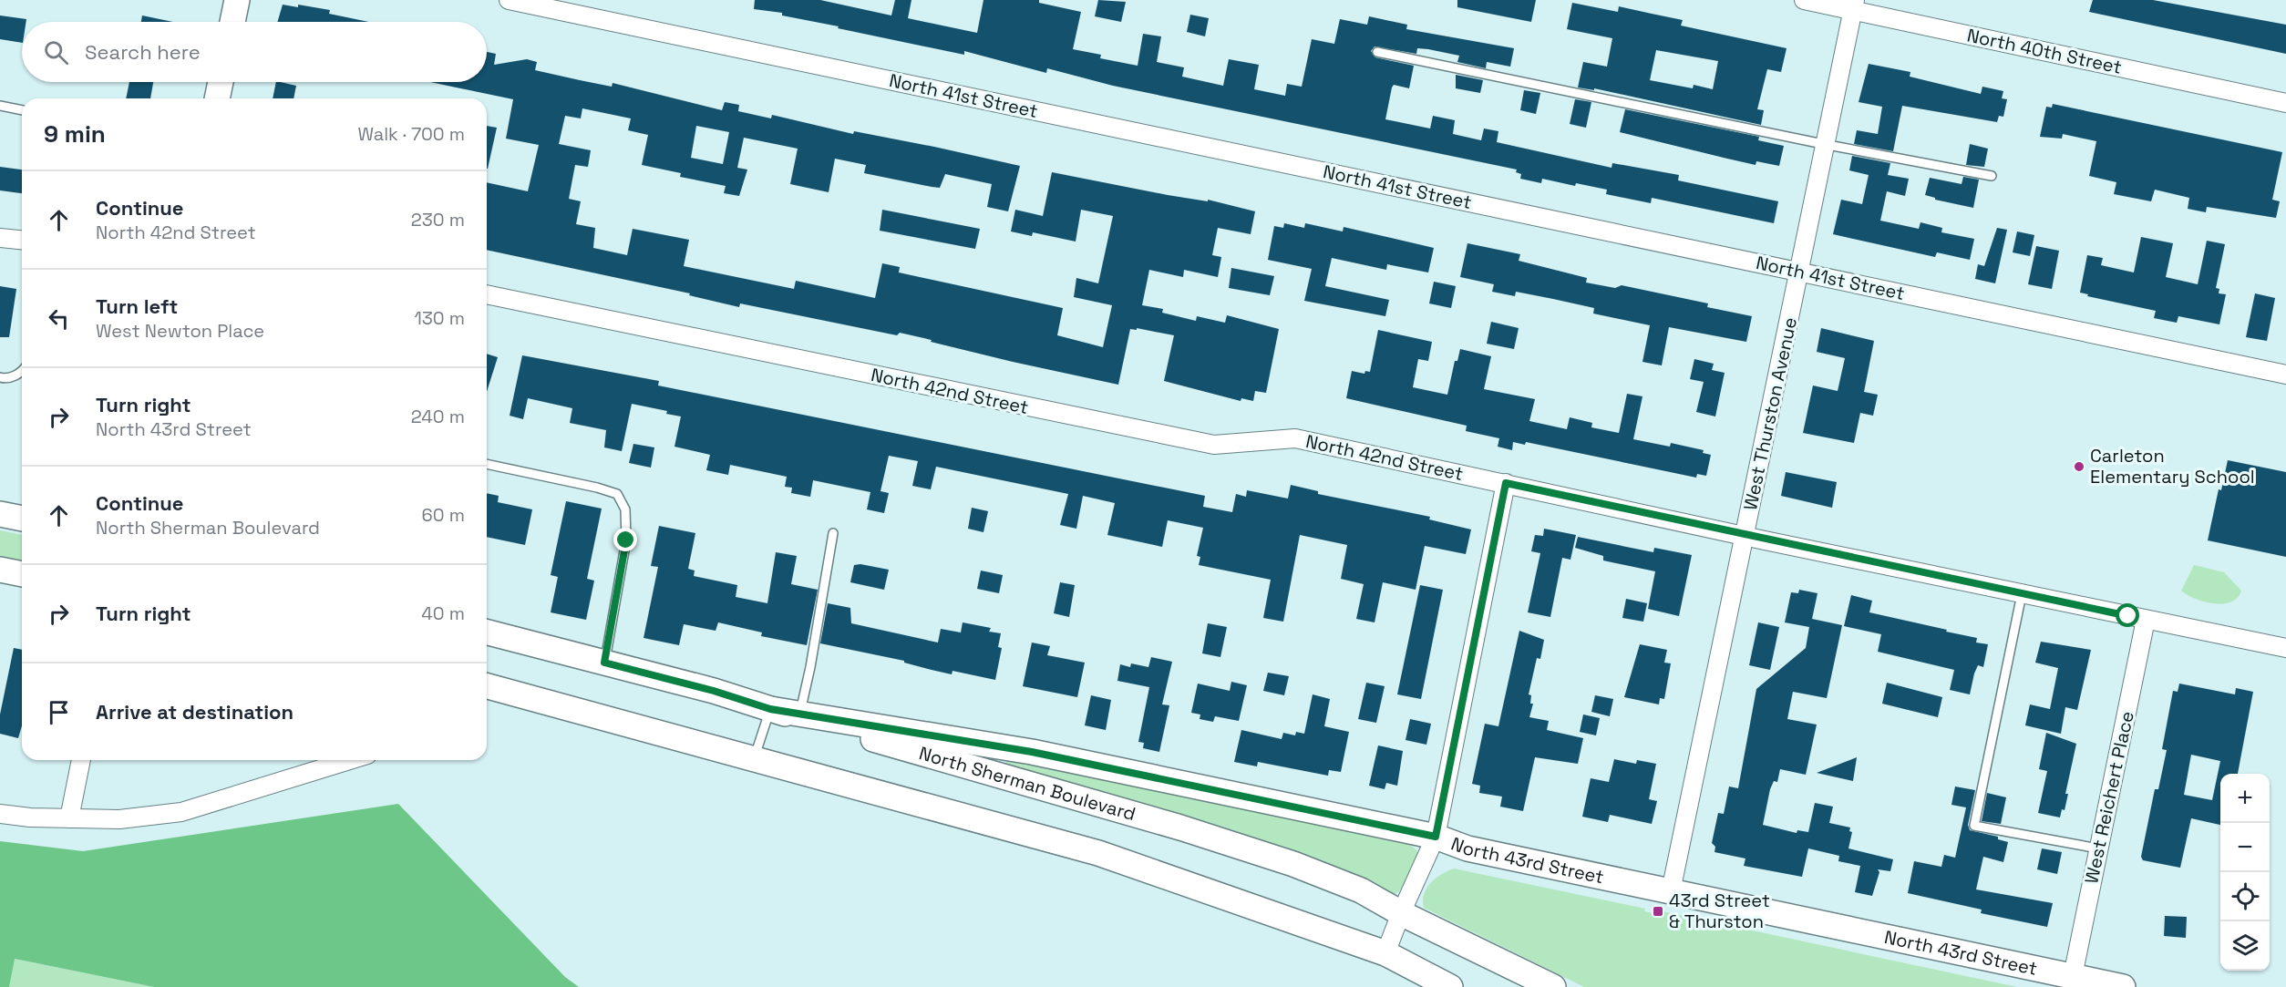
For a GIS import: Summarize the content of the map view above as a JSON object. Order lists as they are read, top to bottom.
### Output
{
  "streets": {
    "main road": ["North Sherman Boulevard", "North 43rd Street"],
    "street": [
      "North 40th Street",
      "North 41st Street",
      "North 42nd Street",
      "West Thurston Avenue",
      "West Reichert Place"
    ]
  },
  "crossings": [
    ["North 40th Street", "West Thurston Avenue"],
    ["North 41st Street", "West Thurston Avenue"],
    ["North 42nd Street", "West Thurston Avenue"],
    ["North 42nd Street", "West Reichert Place"],
    ["West Thurston Avenue", "North 43rd Street"],
    ["North Sherman Boulevard", "North 43rd Street"],
    ["West Reichert Place", "North 43rd Street"]
  ],
  "places": {
    "other": ["Carleton Elementary School"],
    "transit": ["43rd Street & Thurston"]
  },
  "page": {
    "search": "Search here",
    "heading": ["9 min", "Walk · 700 m"],
    "list": [
      ["Continue", "North 42nd Street", "230 m"],
      ["Turn left", "West Newton Place", "130 m"],
      ["Turn right", "North 43rd Street", "240 m"],
      ["Continue", "North Sherman Boulevard", "60 m"],
      ["Turn right", "40 m"],
      "Arrive at destination"
    ],
    "map_buttons": ["+", "−"]
  }
}
